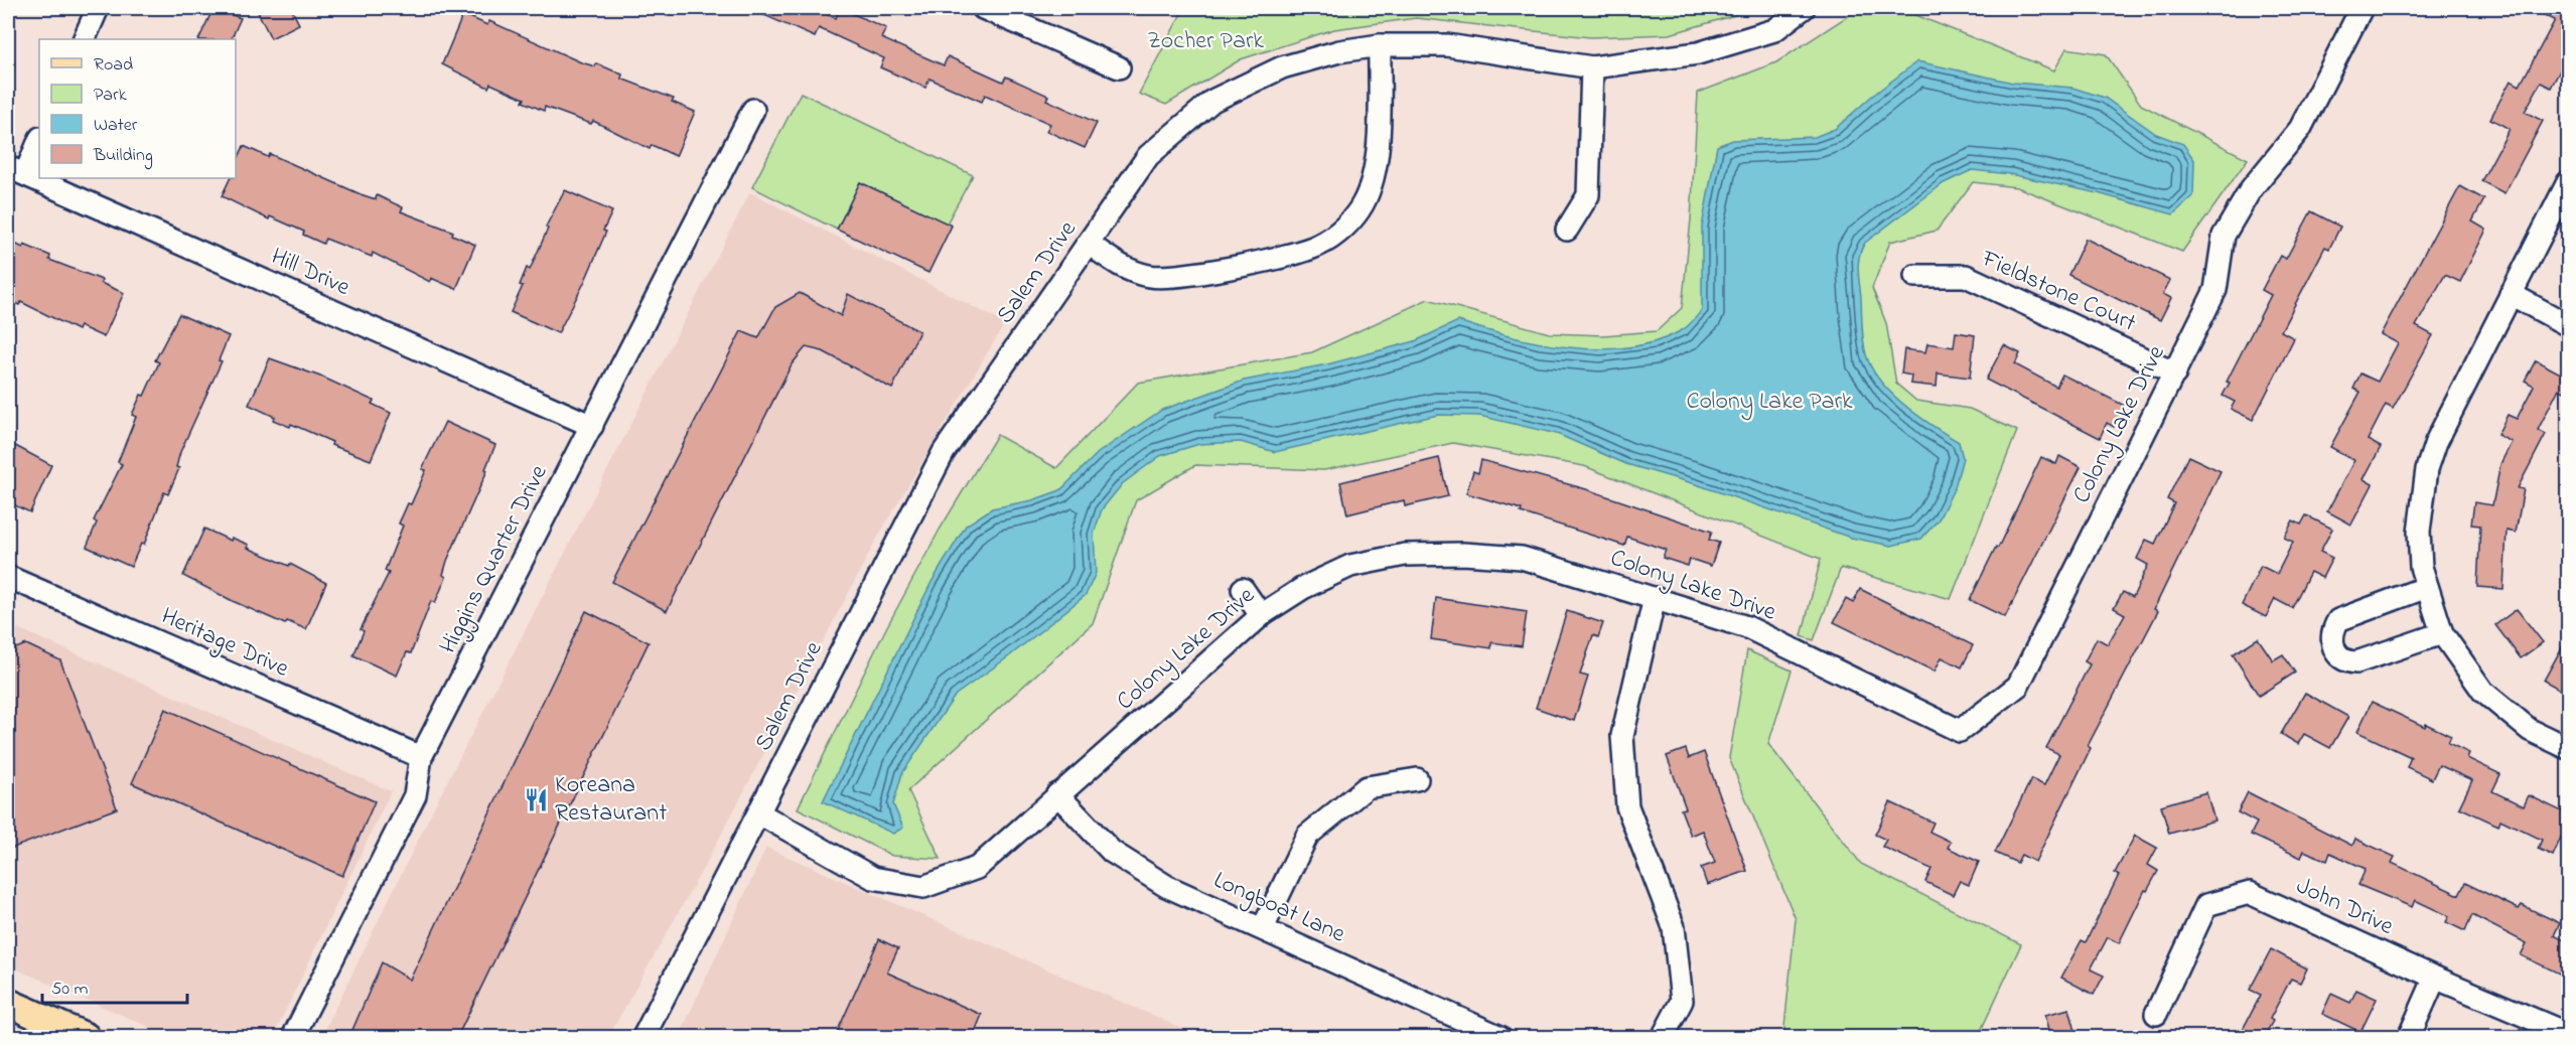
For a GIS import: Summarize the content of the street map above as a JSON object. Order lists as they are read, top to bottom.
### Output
{
  "streets": {
    "street": [
      "Hill Drive",
      "Salem Drive",
      "Fieldstone Court",
      "Colony Lake Drive",
      "Higgins Quarter Drive",
      "Heritage Drive",
      "John Drive",
      "Longboat Lane"
    ]
  },
  "crossings": [
    ["Hill Drive", "Higgins Quarter Drive"],
    ["Salem Drive", "Colony Lake Drive"],
    ["Fieldstone Court", "Colony Lake Drive"],
    ["Colony Lake Drive", "Longboat Lane"],
    ["Higgins Quarter Drive", "Heritage Drive"]
  ],
  "parks": ["Zocher Park", "Colony Lake Park"],
  "places": {
    "restaurant": ["Koreana Restaurant"]
  },
  "legend": [
    "Road",
    "Park",
    "Water",
    "Building"
  ],
  "scale_bar": "50 m"
}
